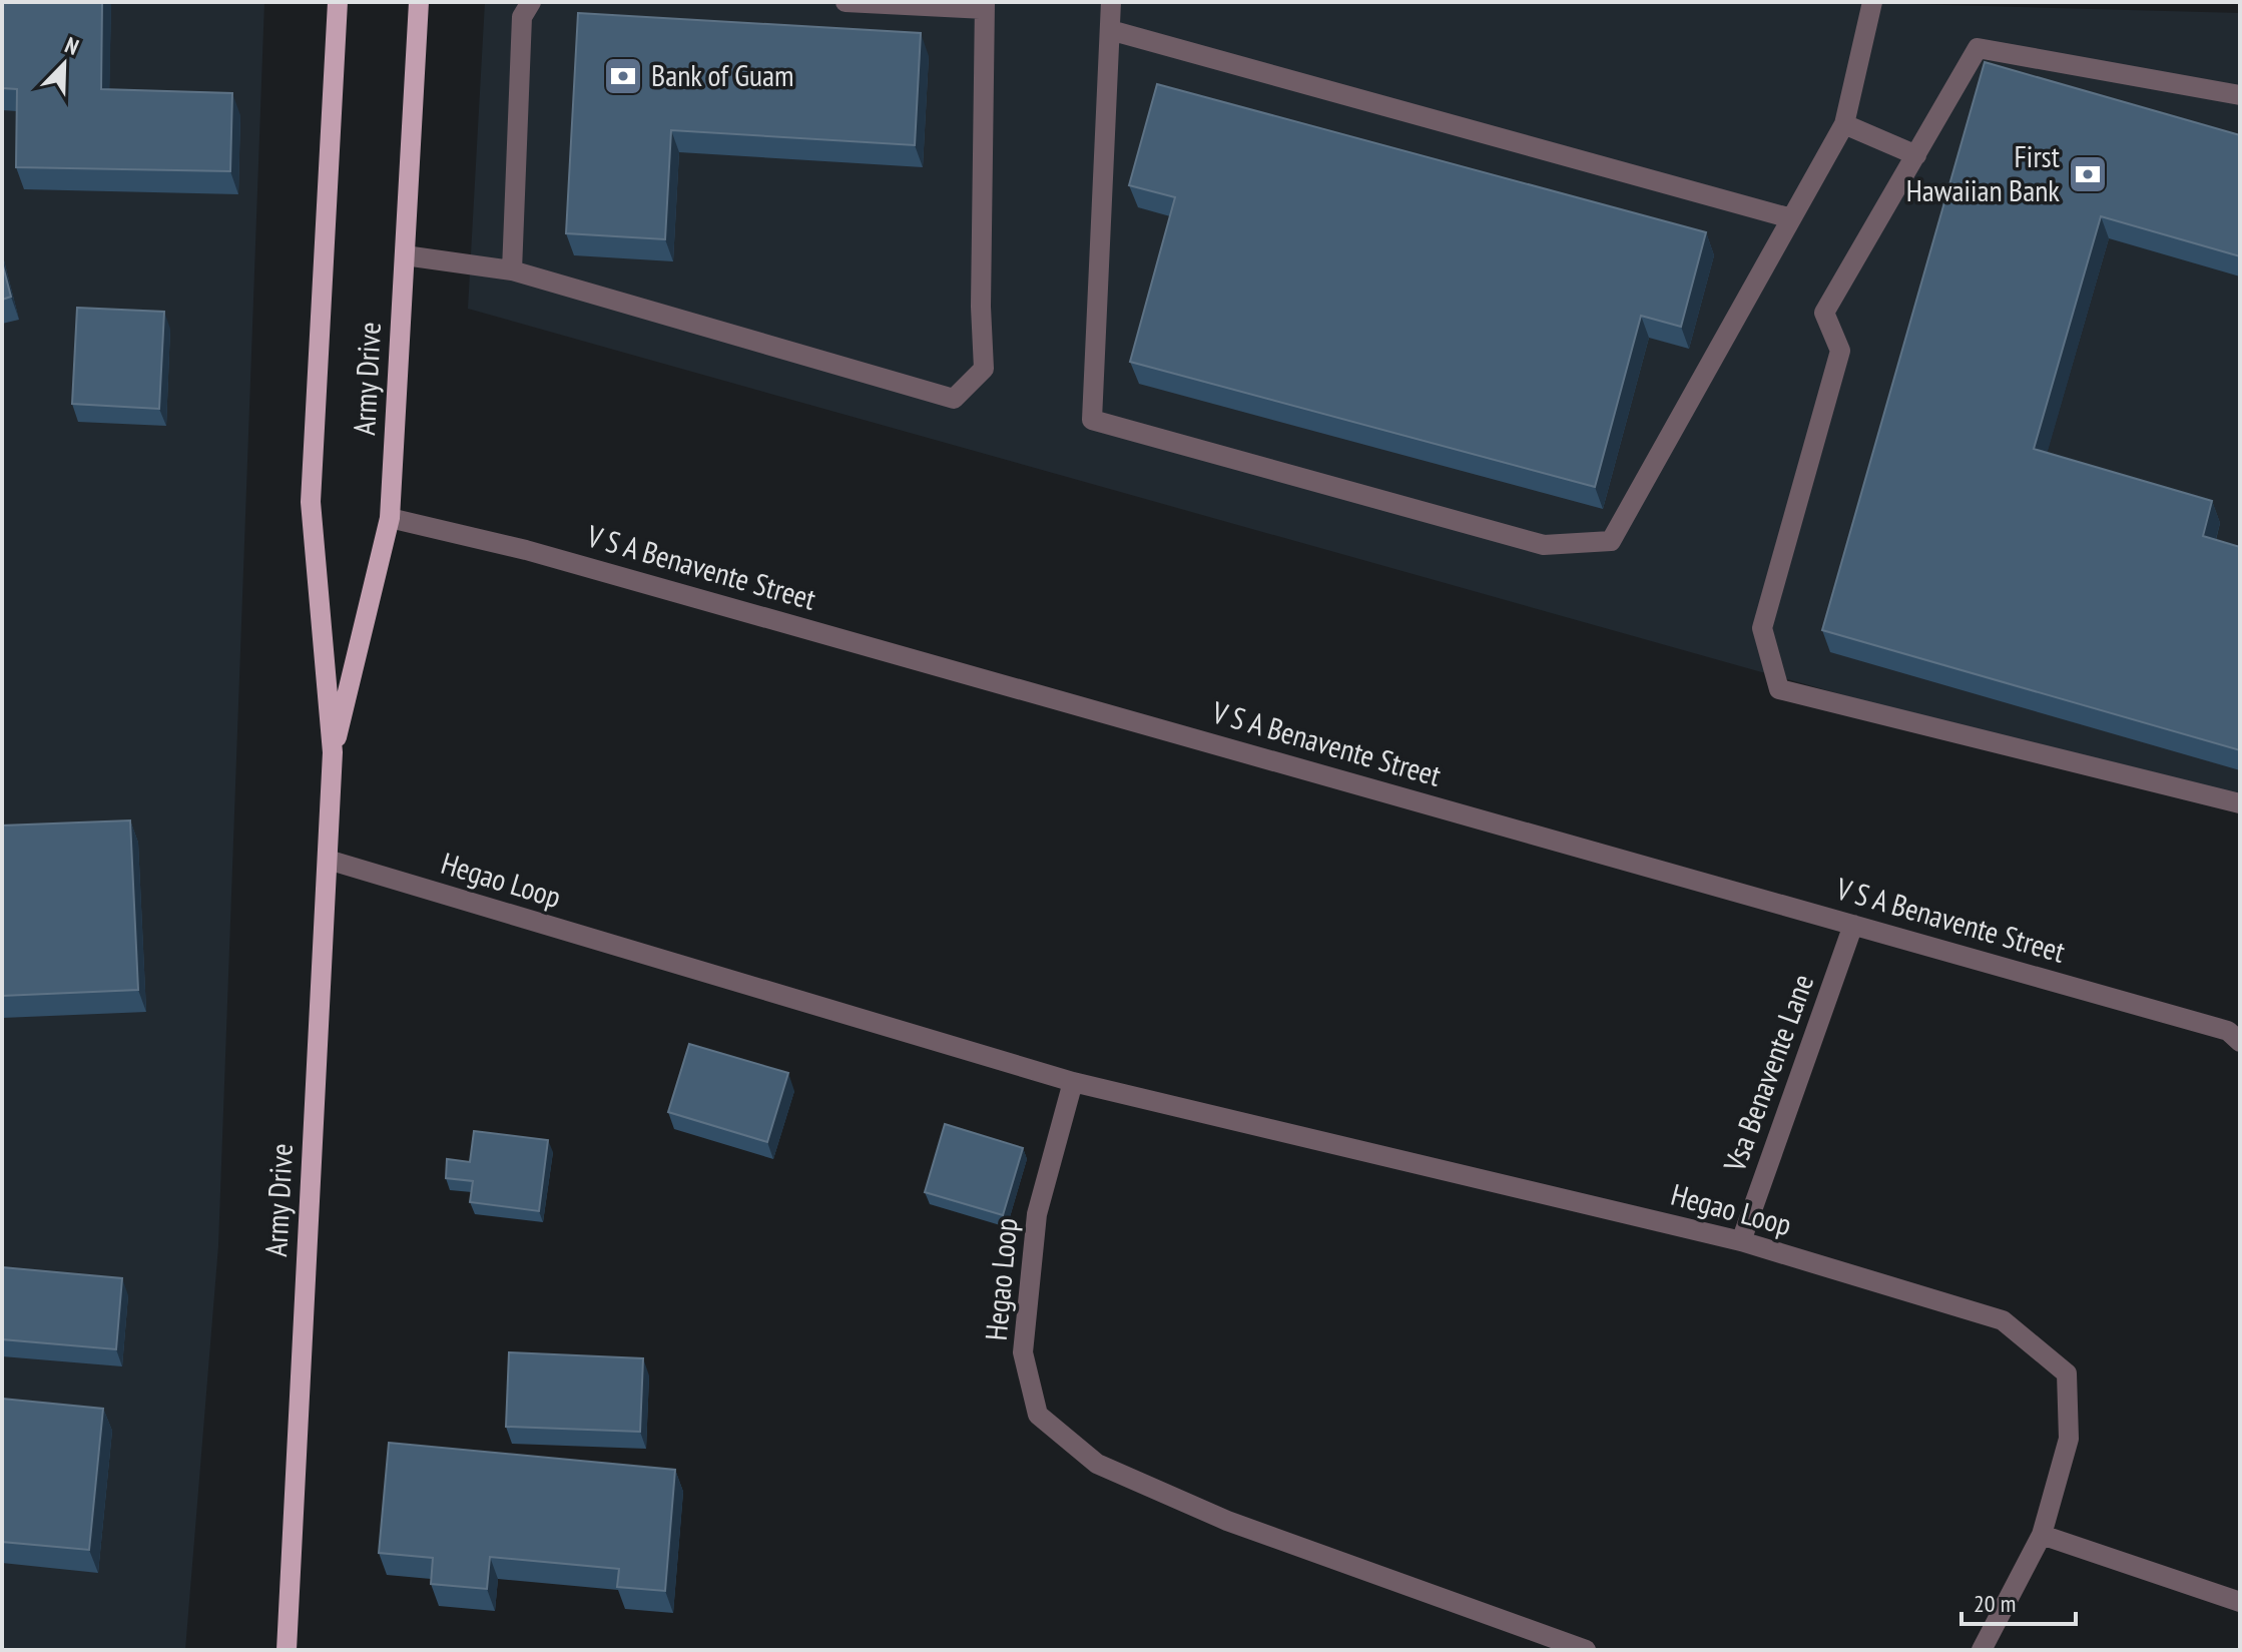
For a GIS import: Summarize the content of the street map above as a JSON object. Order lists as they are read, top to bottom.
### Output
{
  "streets": {
    "main road": ["Army Drive"],
    "street": ["V S A Benavente Street", "Hegao Loop", "Vsa Benavente Lane"]
  },
  "crossings": [
    ["Army Drive", "V S A Benavente Street"],
    ["Army Drive", "Hegao Loop"],
    ["V S A Benavente Street", "Vsa Benavente Lane"],
    ["Hegao Loop", "Vsa Benavente Lane"]
  ],
  "places": {
    "bank": ["Bank of Guam", "First Hawaiian Bank"]
  },
  "scale_bar": "20 m",
  "north": "top right"
}
